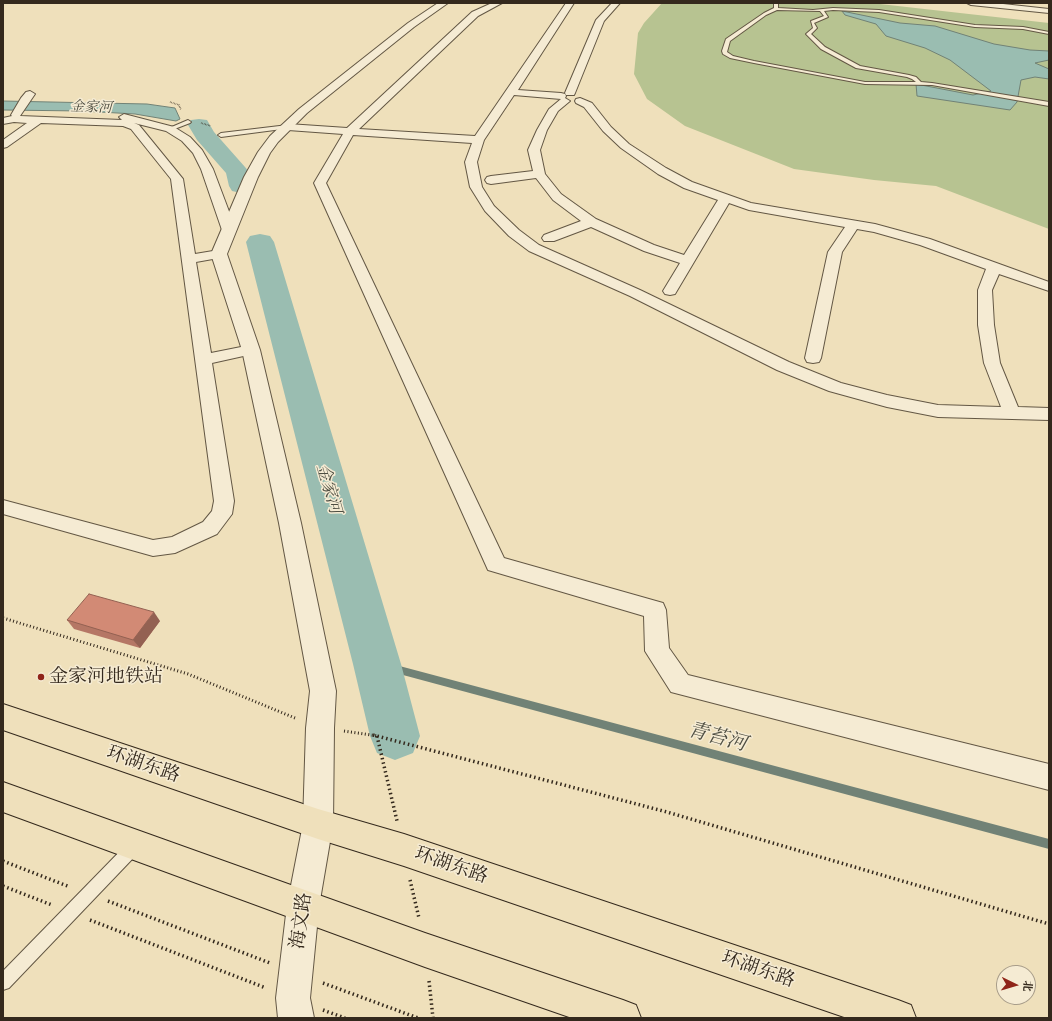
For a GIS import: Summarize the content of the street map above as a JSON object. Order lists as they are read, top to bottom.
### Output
{
  "streets": {
    "main road": ["环湖东路"],
    "street": ["海文路"]
  },
  "crossings": [
    ["环湖东路", "海文路"]
  ],
  "water": ["金家河", "青苔河"],
  "places": ["金家河地铁站"],
  "north": "right"
}
